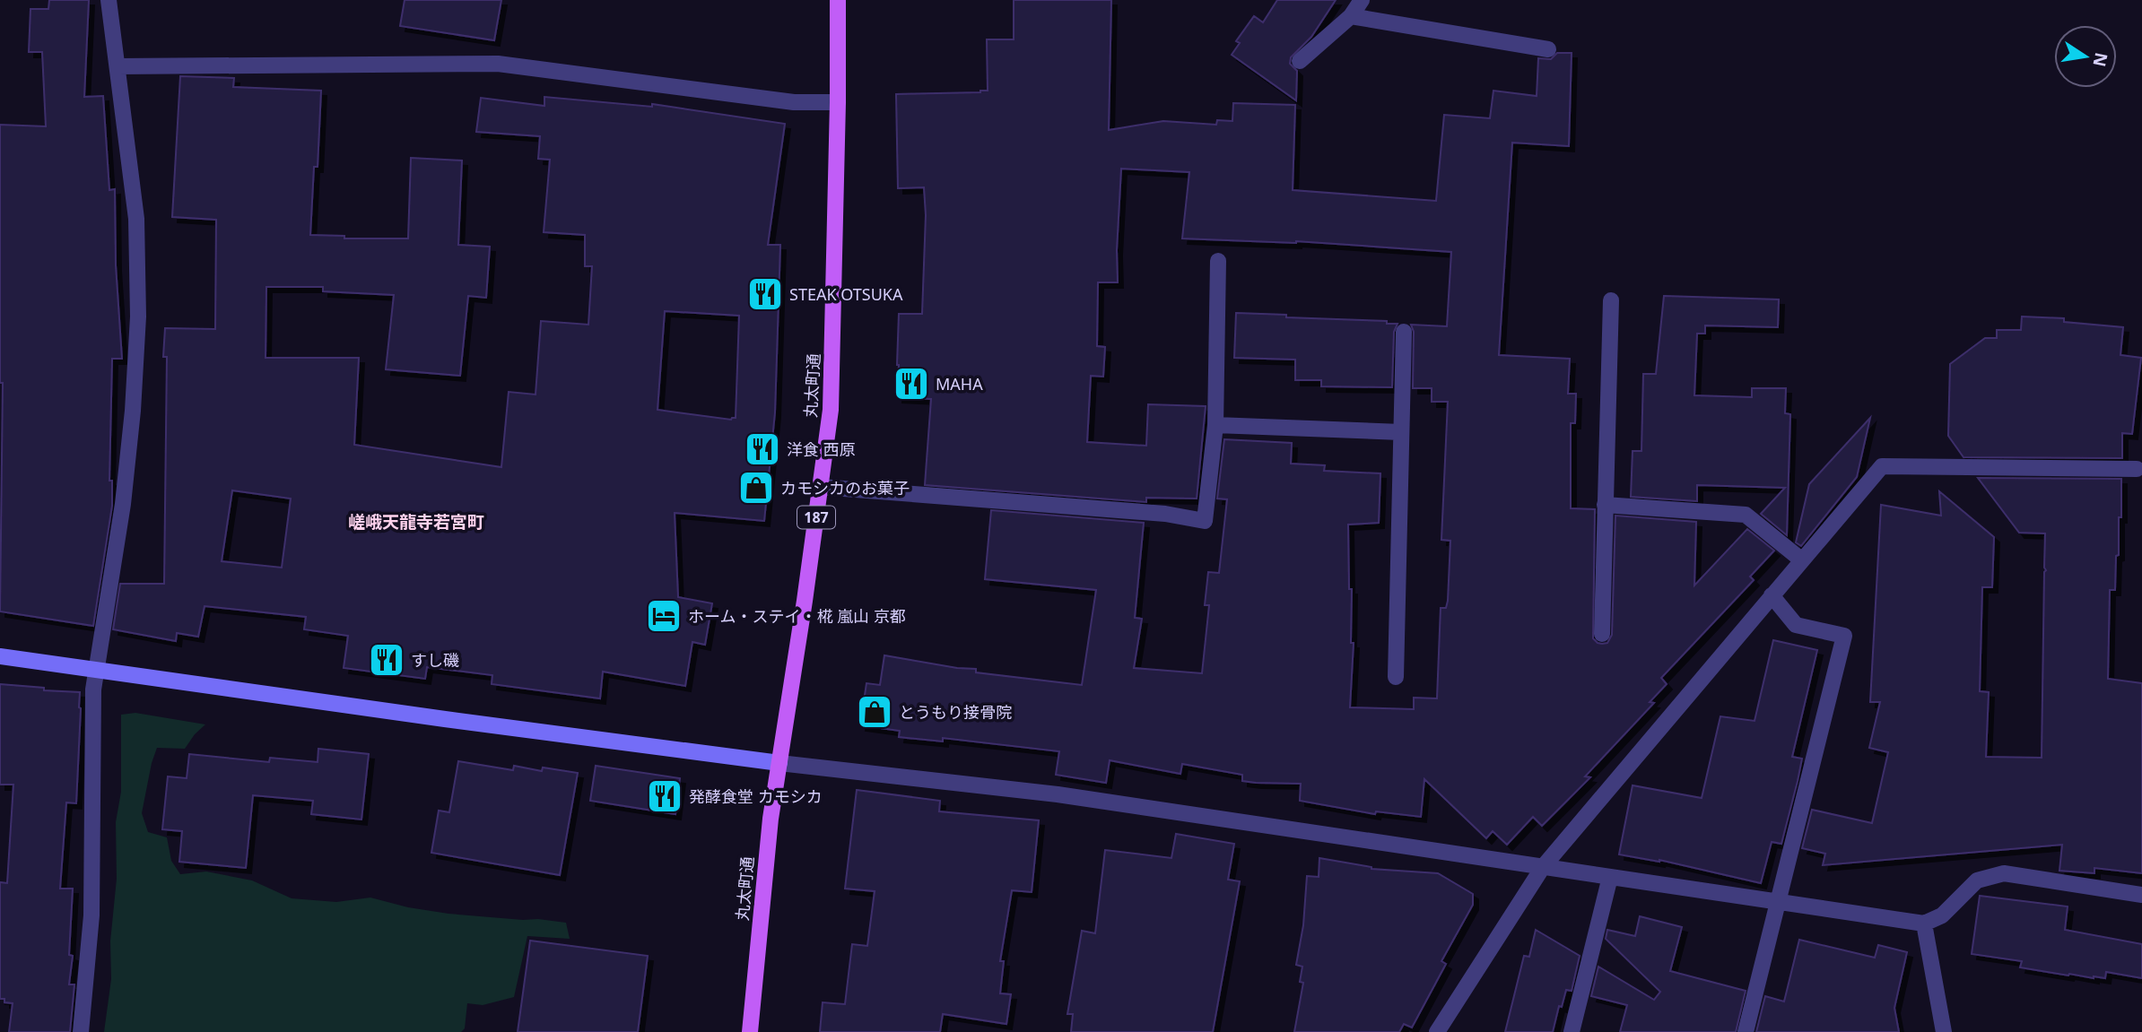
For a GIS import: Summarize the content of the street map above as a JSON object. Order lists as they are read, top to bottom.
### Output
{
  "streets": {
    "main road": ["丸太町通", "187"]
  },
  "districts": ["嵯峨天龍寺若宮町"],
  "places": {
    "restaurant": [
      "STEAK OTSUKA",
      "MAHA",
      "洋食 西原",
      "すし磯",
      "発酵食堂 カモシカ"
    ],
    "shop": ["カモシカのお菓子", "とうもり接骨院"],
    "hotel": ["ホーム・ステイ・椛 嵐山 京都"]
  },
  "north": "right"
}
